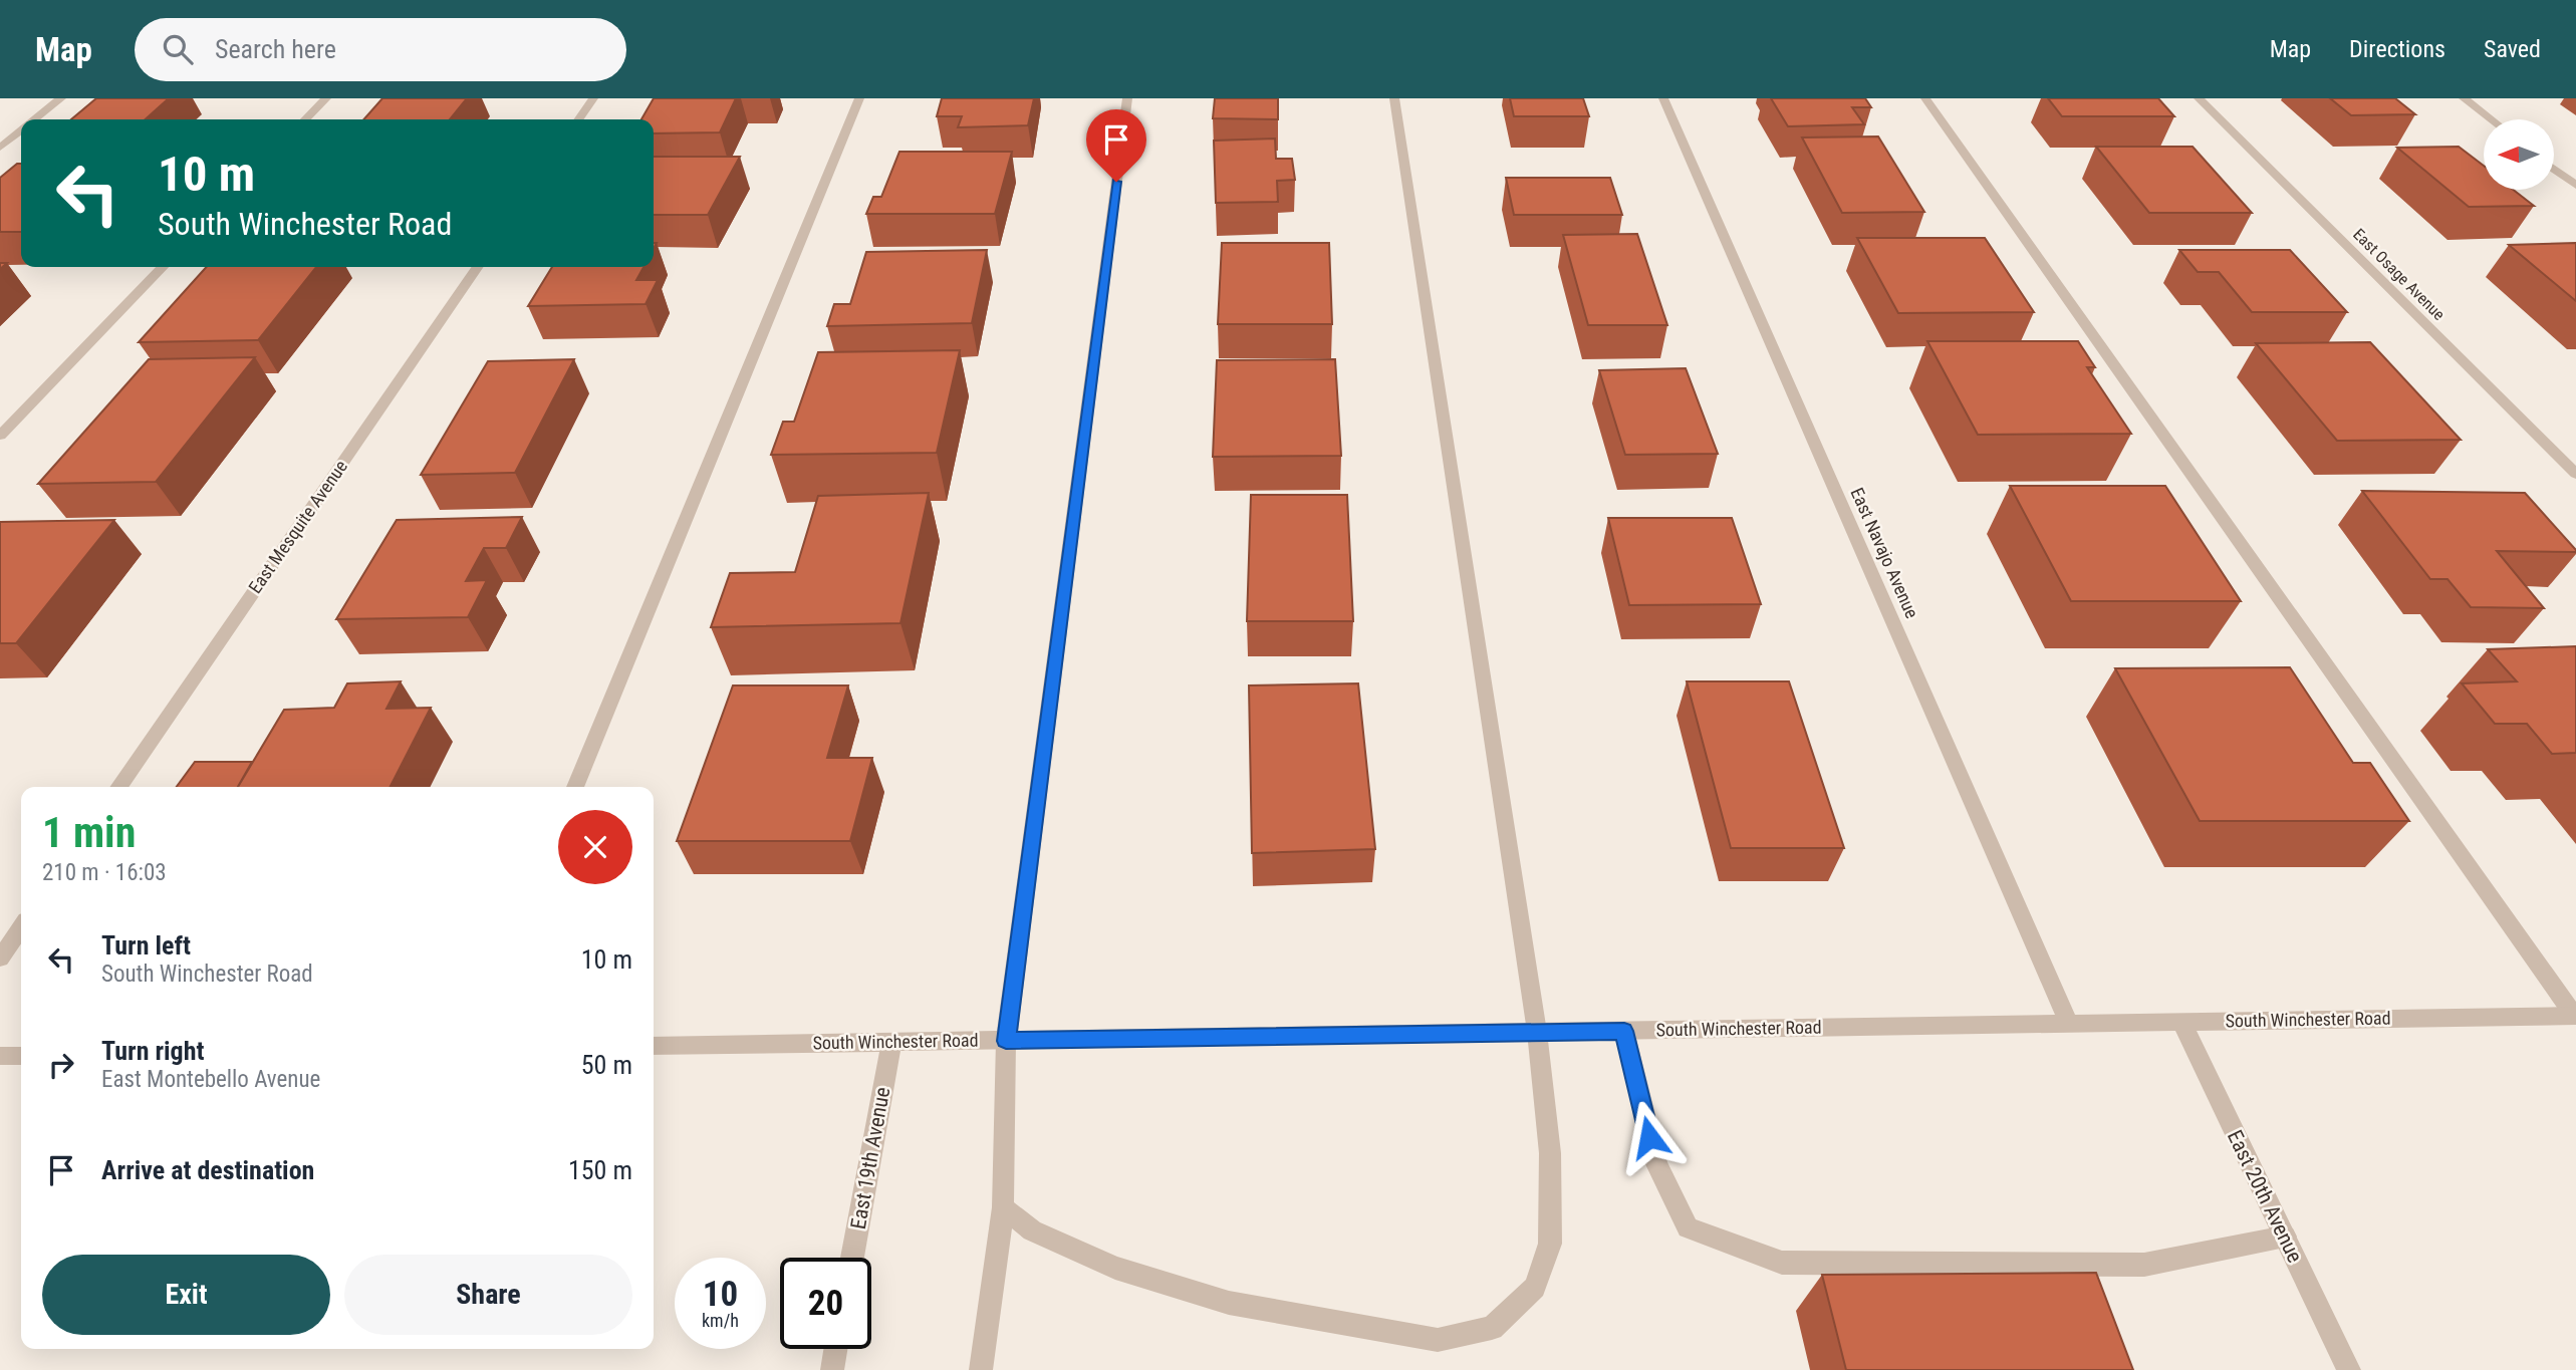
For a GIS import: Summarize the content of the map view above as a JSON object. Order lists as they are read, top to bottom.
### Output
{
  "streets": {
    "street": [
      "East Osage Avenue",
      "East Mesquite Avenue",
      "East Navajo Avenue",
      "South Winchester Road",
      "East 19th Avenue",
      "East 20th Avenue"
    ]
  },
  "crossings": [
    ["East Navajo Avenue", "South Winchester Road"],
    ["South Winchester Road", "East 19th Avenue"],
    ["South Winchester Road", "East 20th Avenue"]
  ],
  "north": "left",
  "page": {
    "header": "Map",
    "search": "Search here",
    "nav": ["Map", "Directions", "Saved"],
    "turn": ["10 m", "South Winchester Road"],
    "heading": ["1 min", "210 m · 16:03"],
    "list": [
      {
        "name": "Turn left",
        "note": "South Winchester Road",
        "value": "10 m"
      },
      {
        "name": "Turn right",
        "note": "East Montebello Avenue",
        "value": "50 m"
      },
      {
        "name": "Arrive at destination",
        "value": "150 m"
      }
    ],
    "buttons": ["Exit", "Share"],
    "speed": "10 km/h",
    "limit": "20"
  }
}
